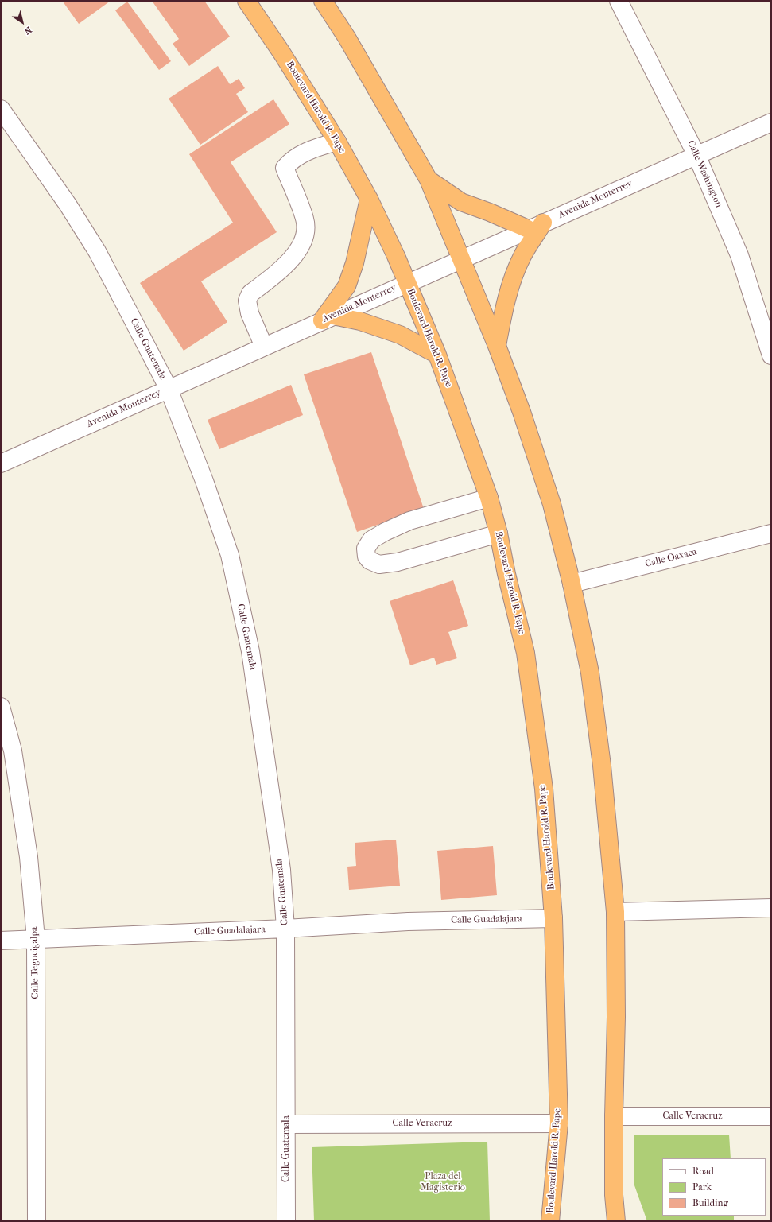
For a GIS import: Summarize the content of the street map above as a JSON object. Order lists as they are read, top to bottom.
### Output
{
  "streets": {
    "highway": ["Boulevard Harold R. Pape"],
    "street": [
      "Calle Washington",
      "Avenida Monterrey",
      "Calle Guatemala",
      "Calle Oaxaca",
      "Calle Guadalajara",
      "Calle Tegucigalpa",
      "Calle Veracruz"
    ]
  },
  "crossings": [
    ["Boulevard Harold R. Pape", "Avenida Monterrey"],
    ["Boulevard Harold R. Pape", "Calle Guadalajara"],
    ["Boulevard Harold R. Pape", "Calle Veracruz"],
    ["Calle Washington", "Avenida Monterrey"],
    ["Avenida Monterrey", "Calle Guatemala"],
    ["Calle Guatemala", "Calle Guadalajara"],
    ["Calle Guatemala", "Calle Veracruz"],
    ["Calle Guadalajara", "Calle Tegucigalpa"]
  ],
  "parks": ["Plaza del Magisterio"],
  "legend": ["Road", "Park", "Building"],
  "north": "bottom right"
}
